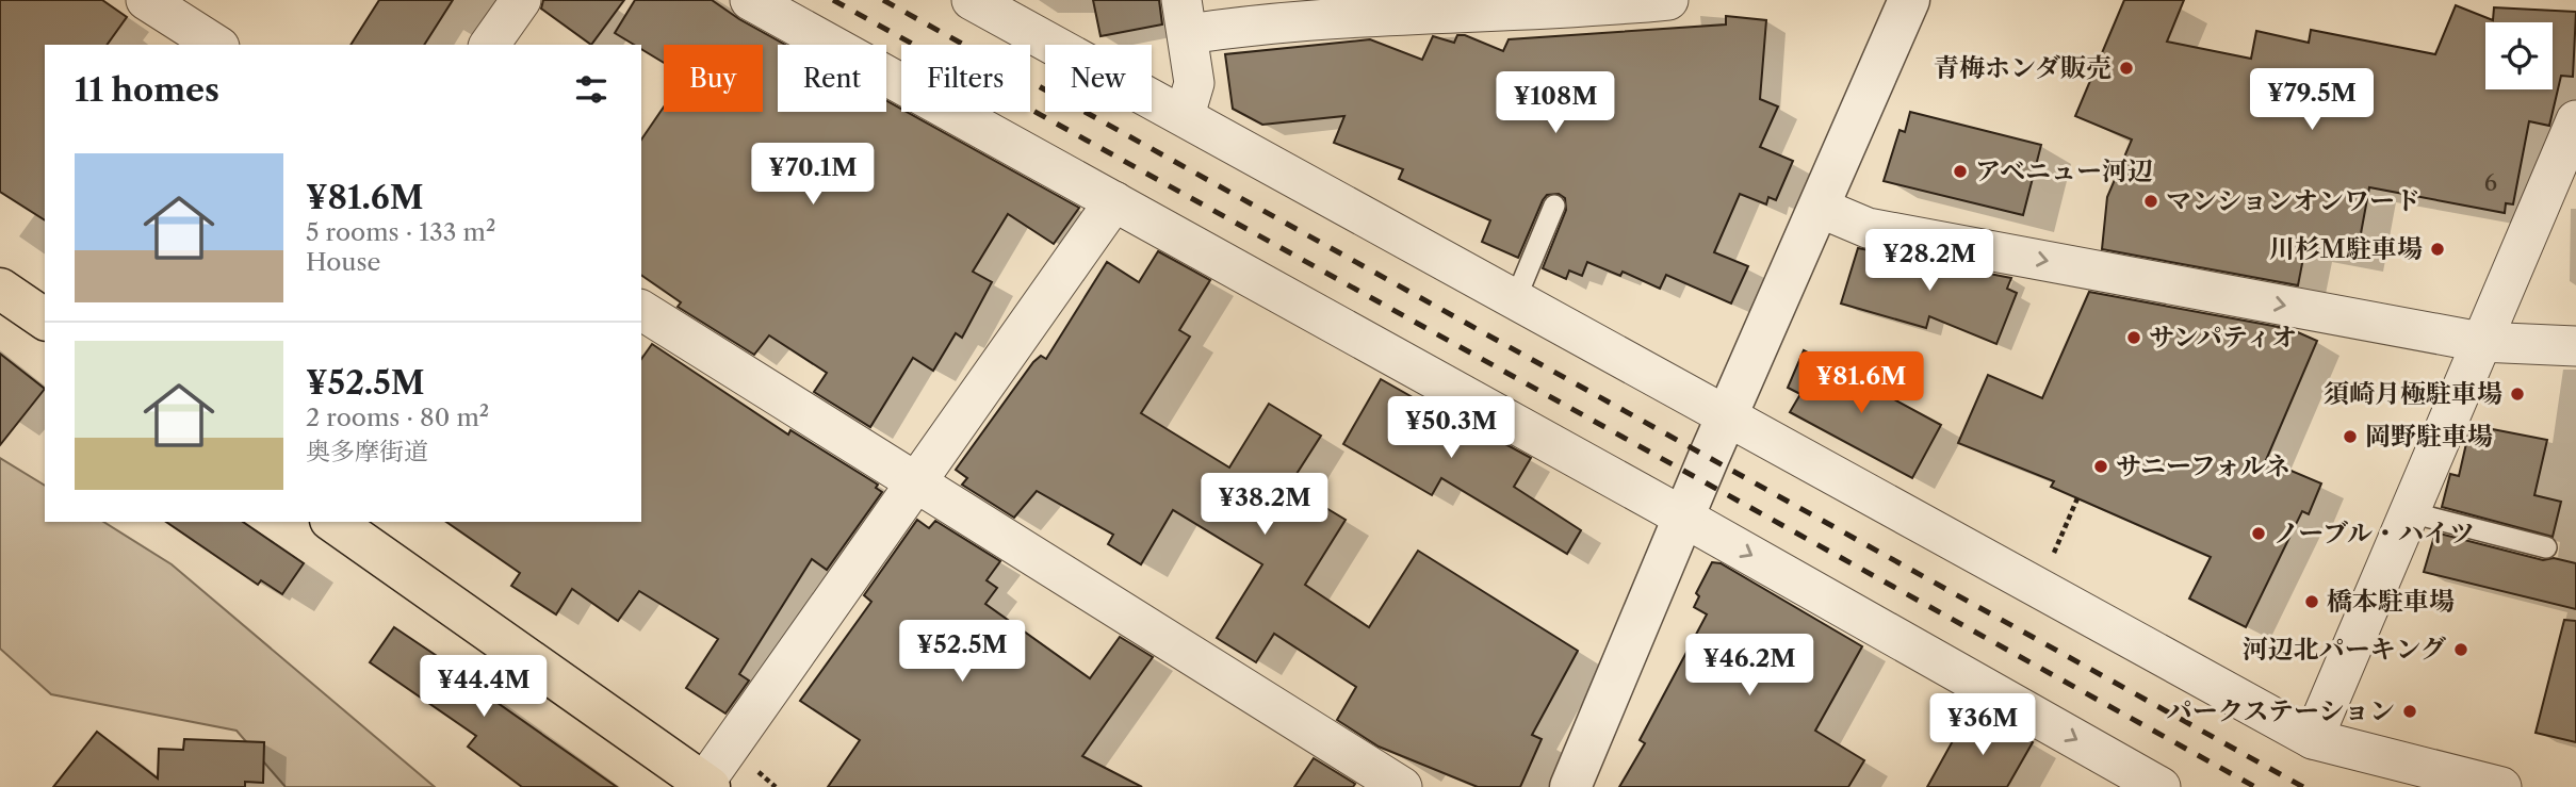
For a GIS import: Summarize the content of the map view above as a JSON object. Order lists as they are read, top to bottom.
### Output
{
  "places": [
    "青梅ホンダ販売",
    "アベニュー河辺",
    "マンションオンワード",
    "川杉Ｍ駐車場",
    "サンパティオ",
    "須崎月極駐車場",
    "岡野駐車場",
    "サニーフォルネ",
    "ノーブル・ハイツ",
    "橋本駐車場",
    "河辺北パーキング",
    "パークステーション"
  ],
  "house_numbers": ["6"],
  "page": {
    "chip": [
      "Buy",
      "Rent",
      "Filters",
      "New"
    ],
    "heading": "11 homes",
    "price": [
      "¥79.5M",
      "¥108M",
      "¥70.1M",
      "¥28.2M",
      "¥81.6M",
      "¥50.3M",
      "¥38.2M",
      "¥52.5M",
      "¥46.2M",
      "¥44.4M",
      "¥36M"
    ],
    "list": [
      {
        "name": "¥81.6M",
        "note": "5 rooms · 133 m² · House"
      },
      {
        "name": "¥52.5M",
        "note": "2 rooms · 80 m² · 奥多摩街道"
      }
    ]
  }
}
